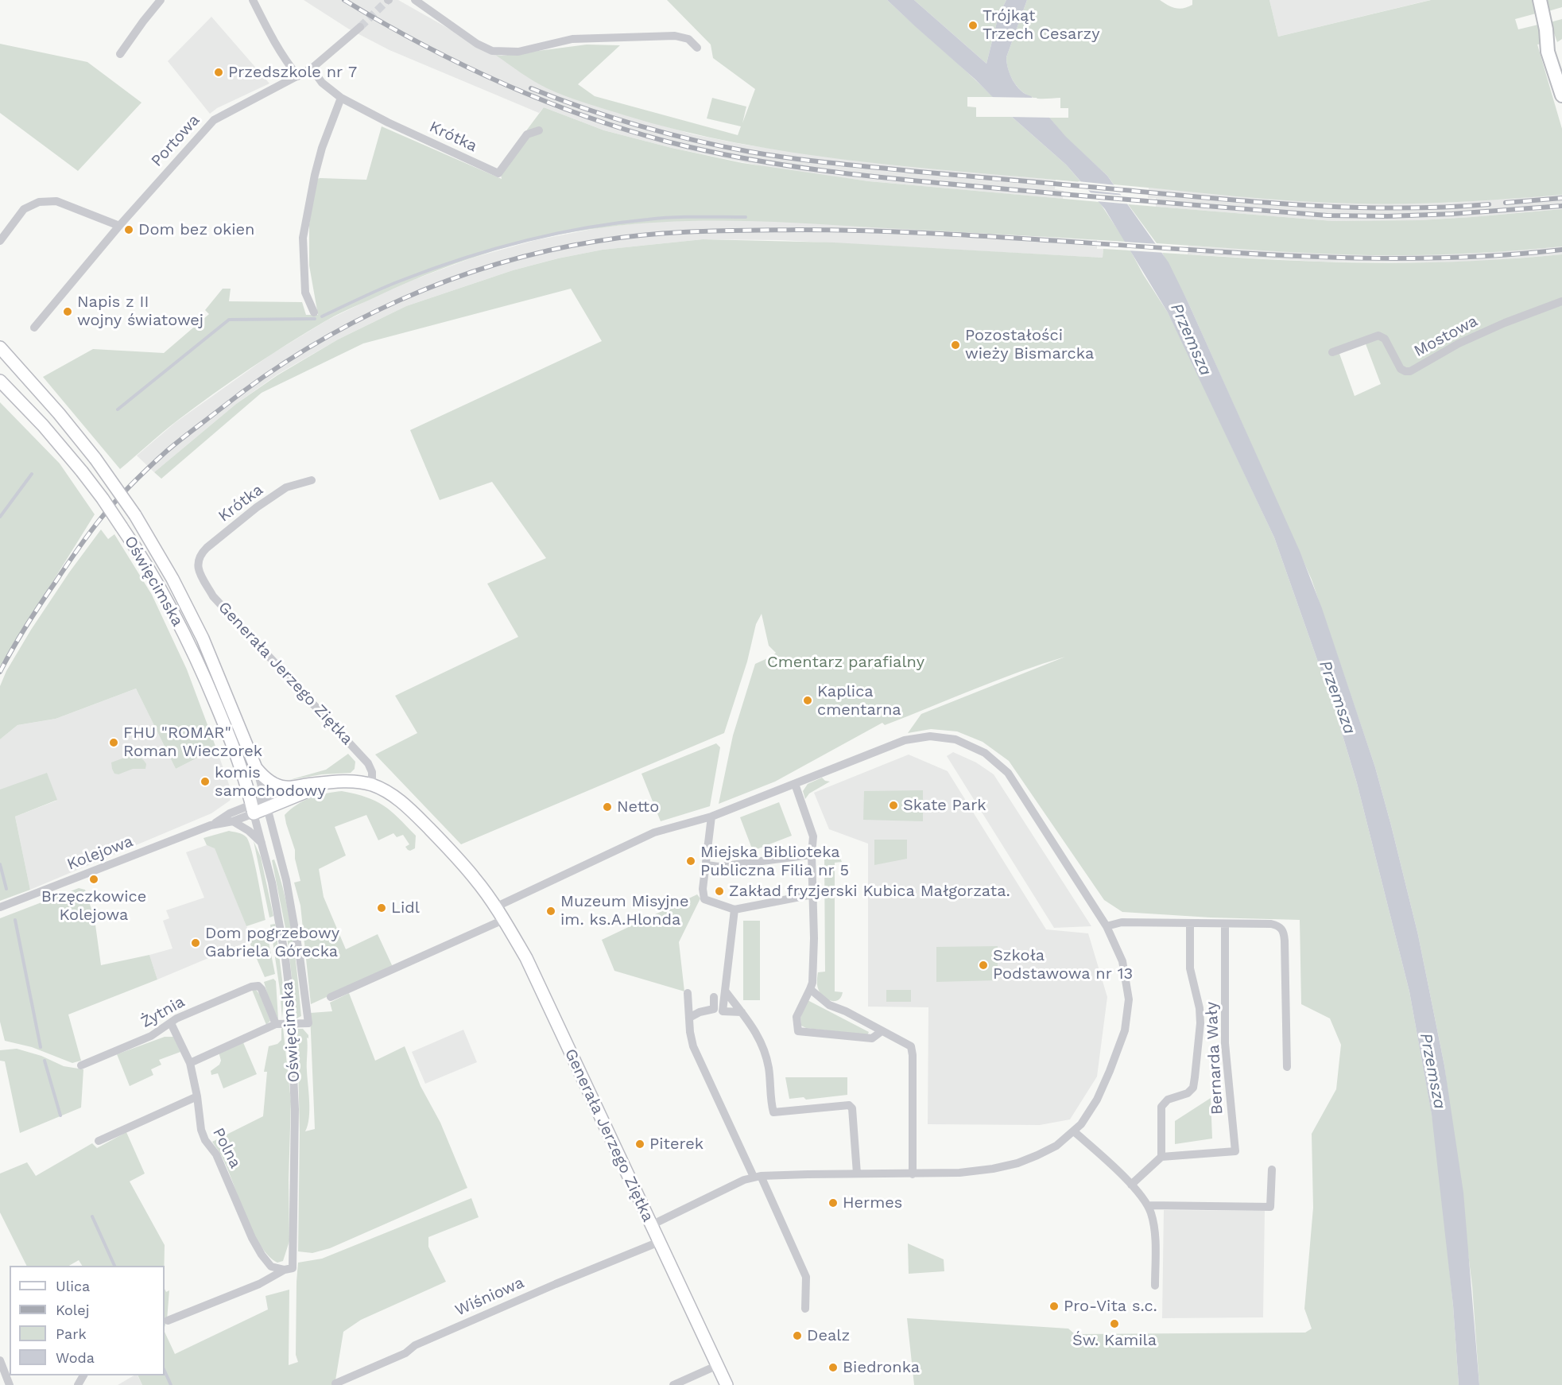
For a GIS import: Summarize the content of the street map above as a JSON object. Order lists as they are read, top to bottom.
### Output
{
  "streets": {
    "main road": ["Oświęcimska", "Generała Jerzego Ziętka"],
    "street": [
      "Krótka",
      "Portowa",
      "Mostowa",
      "Kolejowa",
      "Żytnia",
      "Bernarda Wały",
      "Polna",
      "Wiśniowa"
    ]
  },
  "crossings": [
    ["Krótka", "Generała Jerzego Ziętka"],
    ["Oświęcimska", "Kolejowa"],
    ["Oświęcimska", "Polna"],
    ["Generała Jerzego Ziętka", "Wiśniowa"],
    ["Żytnia", "Polna"]
  ],
  "water": ["Przemsza"],
  "parks": ["Cmentarz parafialny"],
  "places": [
    "Trójkąt Trzech Cesarzy",
    "Przedszkole nr 7",
    "Dom bez okien",
    "Napis z II wojny światowej",
    "Pozostałości wieży Bismarcka",
    "Kaplica cmentarna",
    "FHU \"ROMAR\" Roman Wieczorek",
    "komis samochodowy",
    "Skate Park",
    "Netto",
    "Miejska Biblioteka Publiczna Filia nr 5",
    "Brzęczkowice Kolejowa",
    "Zakład fryzjerski Kubica Małgorzata.",
    "Lidl",
    "Muzeum Misyjne im. ks.A.Hlonda",
    "Dom pogrzebowy Gabriela Górecka",
    "Szkoła Podstawowa nr 13",
    "Piterek",
    "Hermes",
    "Pro-Vita s.c.",
    "Św. Kamila",
    "Dealz",
    "Biedronka"
  ],
  "legend": [
    "Ulica",
    "Kolej",
    "Park",
    "Woda"
  ]
}
